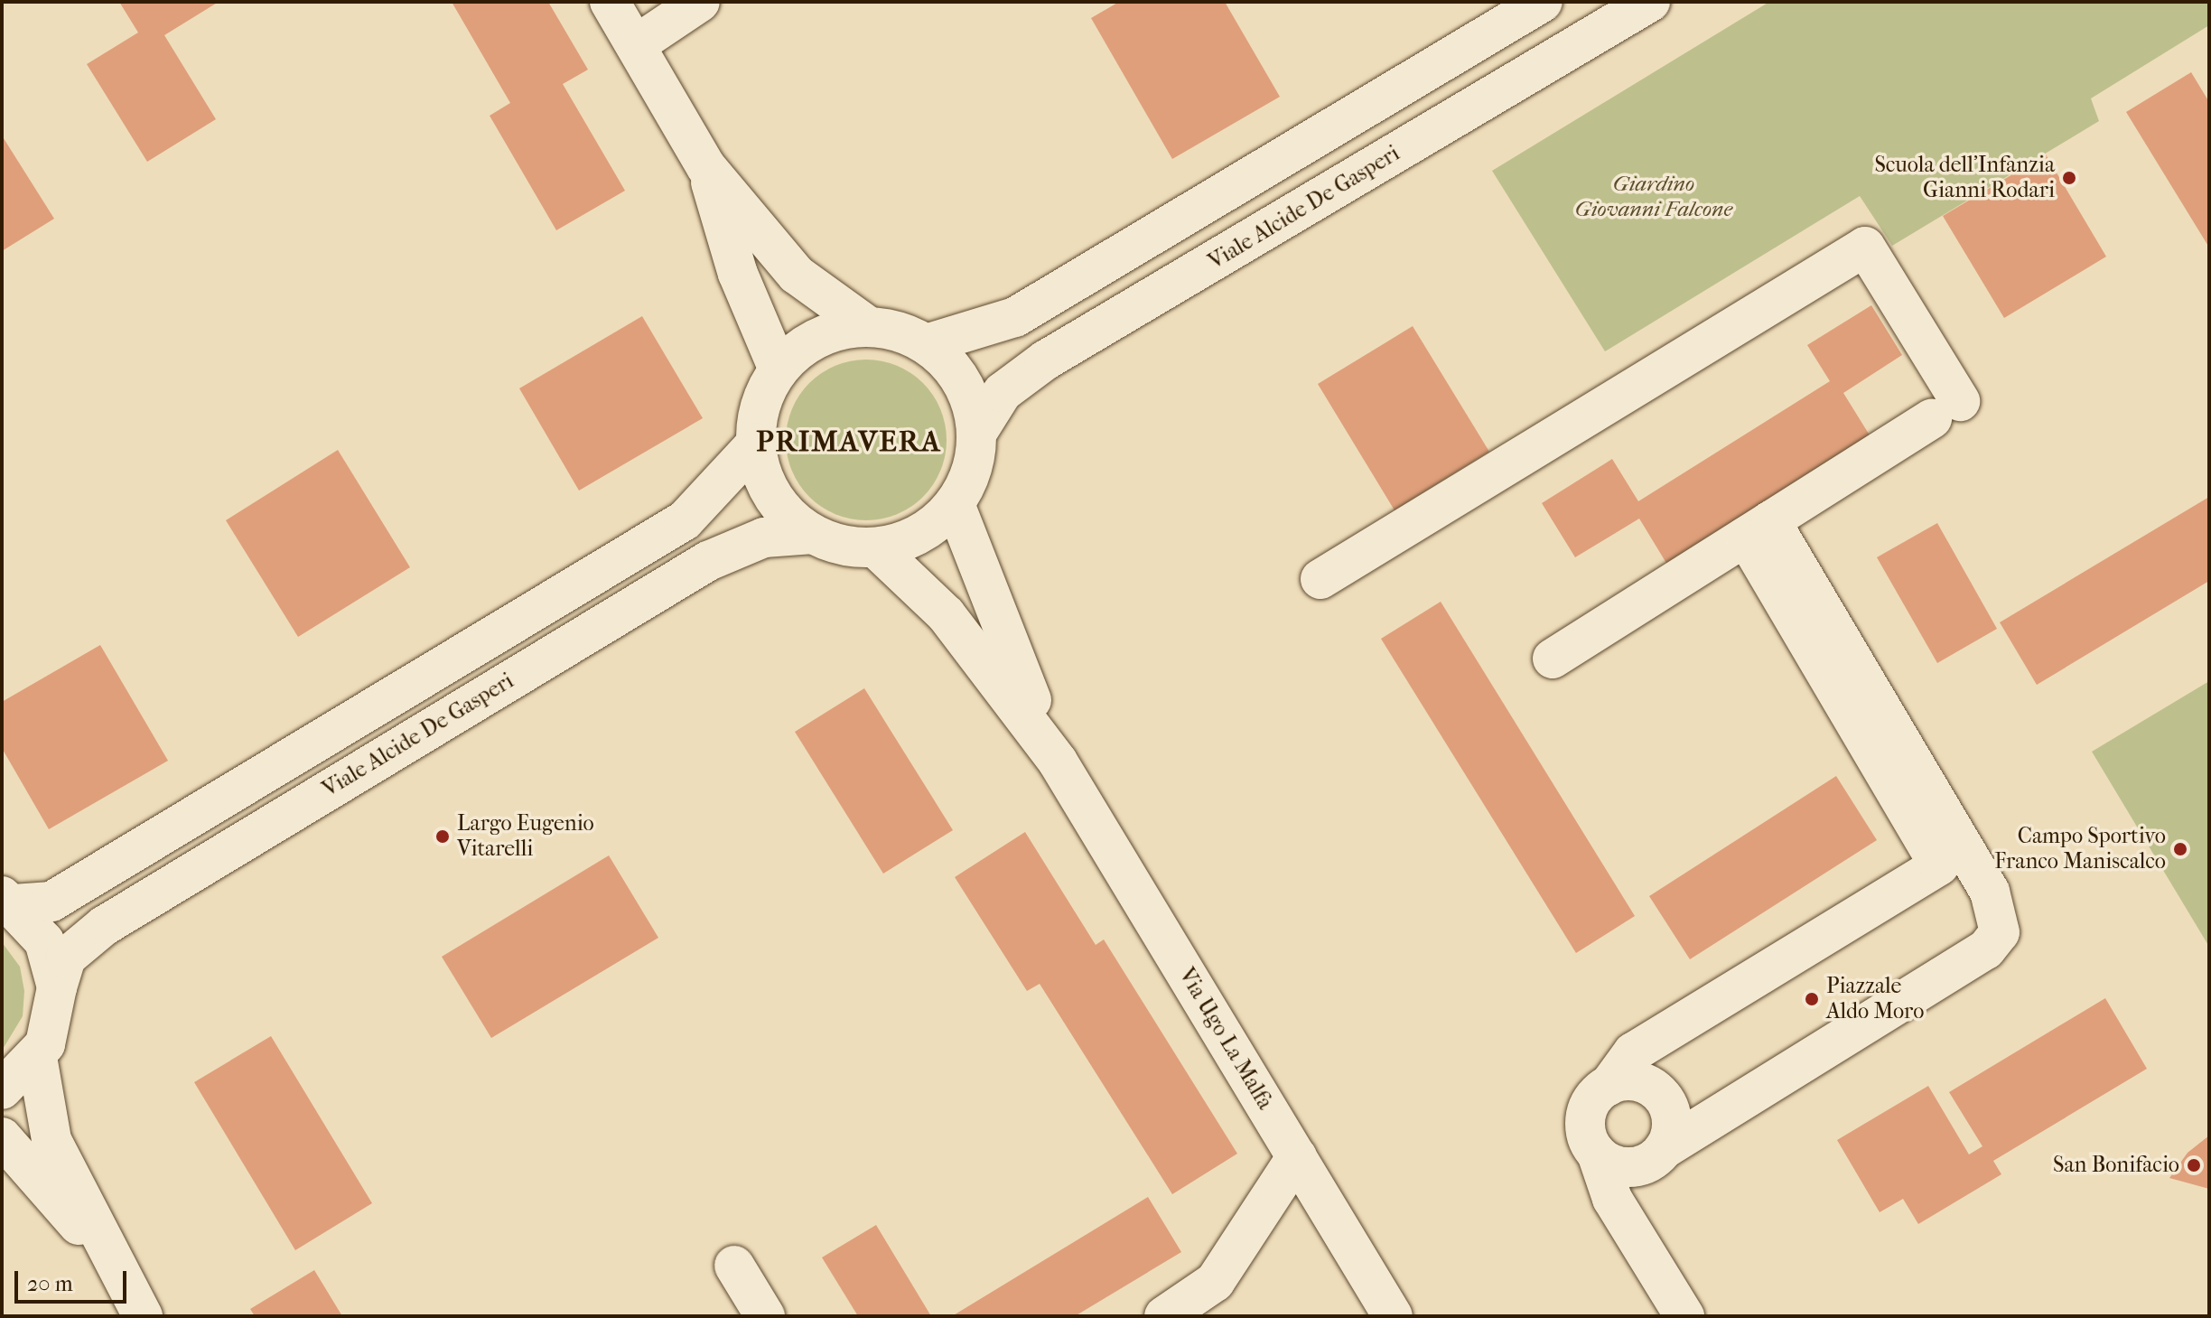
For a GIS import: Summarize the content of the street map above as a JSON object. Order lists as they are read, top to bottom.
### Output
{
  "streets": {
    "street": ["Viale Alcide De Gasperi", "Via Ugo La Malfa"]
  },
  "crossings": [
    ["Viale Alcide De Gasperi", "Via Ugo La Malfa"]
  ],
  "districts": ["PRIMAVERA"],
  "parks": ["Giardino Giovanni Falcone"],
  "places": [
    "Scuola dell'Infanzia Gianni Rodari",
    "Largo Eugenio Vitarelli",
    "Campo Sportivo Franco Maniscalco",
    "Piazzale Aldo Moro",
    "San Bonifacio"
  ],
  "scale_bar": "20 m"
}
